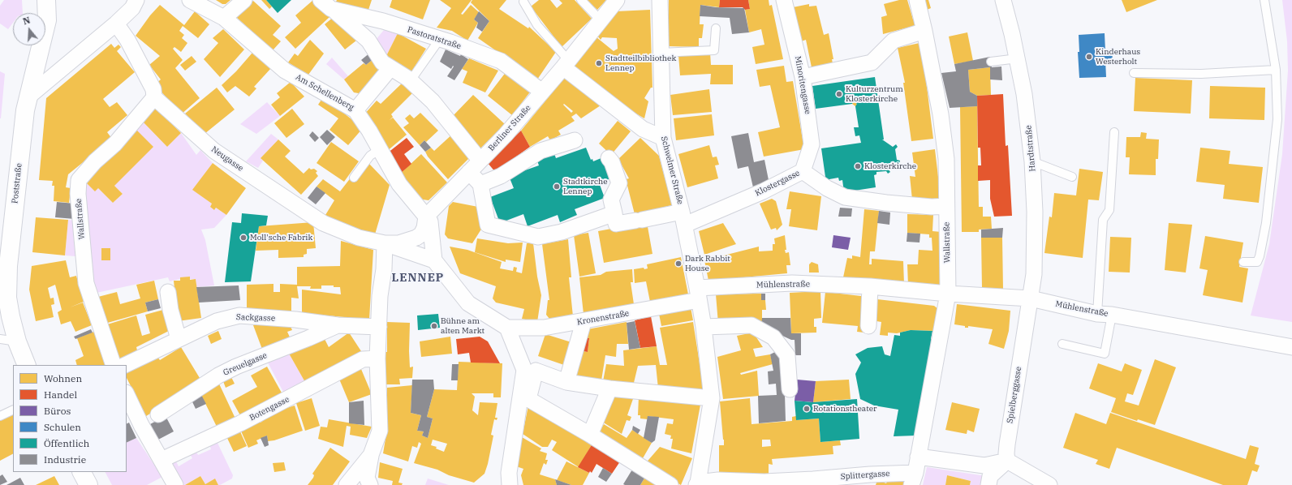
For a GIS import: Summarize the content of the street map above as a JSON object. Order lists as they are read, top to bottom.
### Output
{
  "streets": {
    "street": [
      "Pastoratstraße",
      "Minoritengasse",
      "Am Schellenberg",
      "Berliner Straße",
      "Hardtstraße",
      "Neugasse",
      "Schwelmer Straße",
      "Poststraße",
      "Klostergasse",
      "Wallstraße",
      "Mühlenstraße",
      "Sackgasse",
      "Kronenstraße",
      "Greuelgasse",
      "Spielberggasse",
      "Botengasse",
      "Splittergasse"
    ]
  },
  "crossings": [
    ["Pastoratstraße", "Berliner Straße"],
    ["Minoritengasse", "Klostergasse"],
    ["Am Schellenberg", "Berliner Straße"],
    ["Hardtstraße", "Mühlenstraße"],
    ["Hardtstraße", "Spielberggasse"],
    ["Neugasse", "Wallstraße"],
    ["Schwelmer Straße", "Klostergasse"],
    ["Schwelmer Straße", "Mühlenstraße"],
    ["Schwelmer Straße", "Kronenstraße"],
    ["Schwelmer Straße", "Splittergasse"],
    ["Klostergasse", "Wallstraße"],
    ["Wallstraße", "Mühlenstraße"],
    ["Wallstraße", "Splittergasse"],
    ["Mühlenstraße", "Kronenstraße"],
    ["Mühlenstraße", "Spielberggasse"],
    ["Sackgasse", "Greuelgasse"]
  ],
  "districts": ["LENNEP"],
  "places": [
    "Kinderhaus Westerholt",
    "Stadtteilbibliothek Lennep",
    "Kulturzentrum Klosterkirche",
    "Klosterkirche",
    "Stadtkirche Lennep",
    "Moll'sche Fabrik",
    "Dark Rabbit House",
    "Bühne am alten Markt",
    "Rotationstheater"
  ],
  "legend": [
    "Wohnen",
    "Handel",
    "Büros",
    "Schulen",
    "Öffentlich",
    "Industrie"
  ],
  "north": "top"
}
